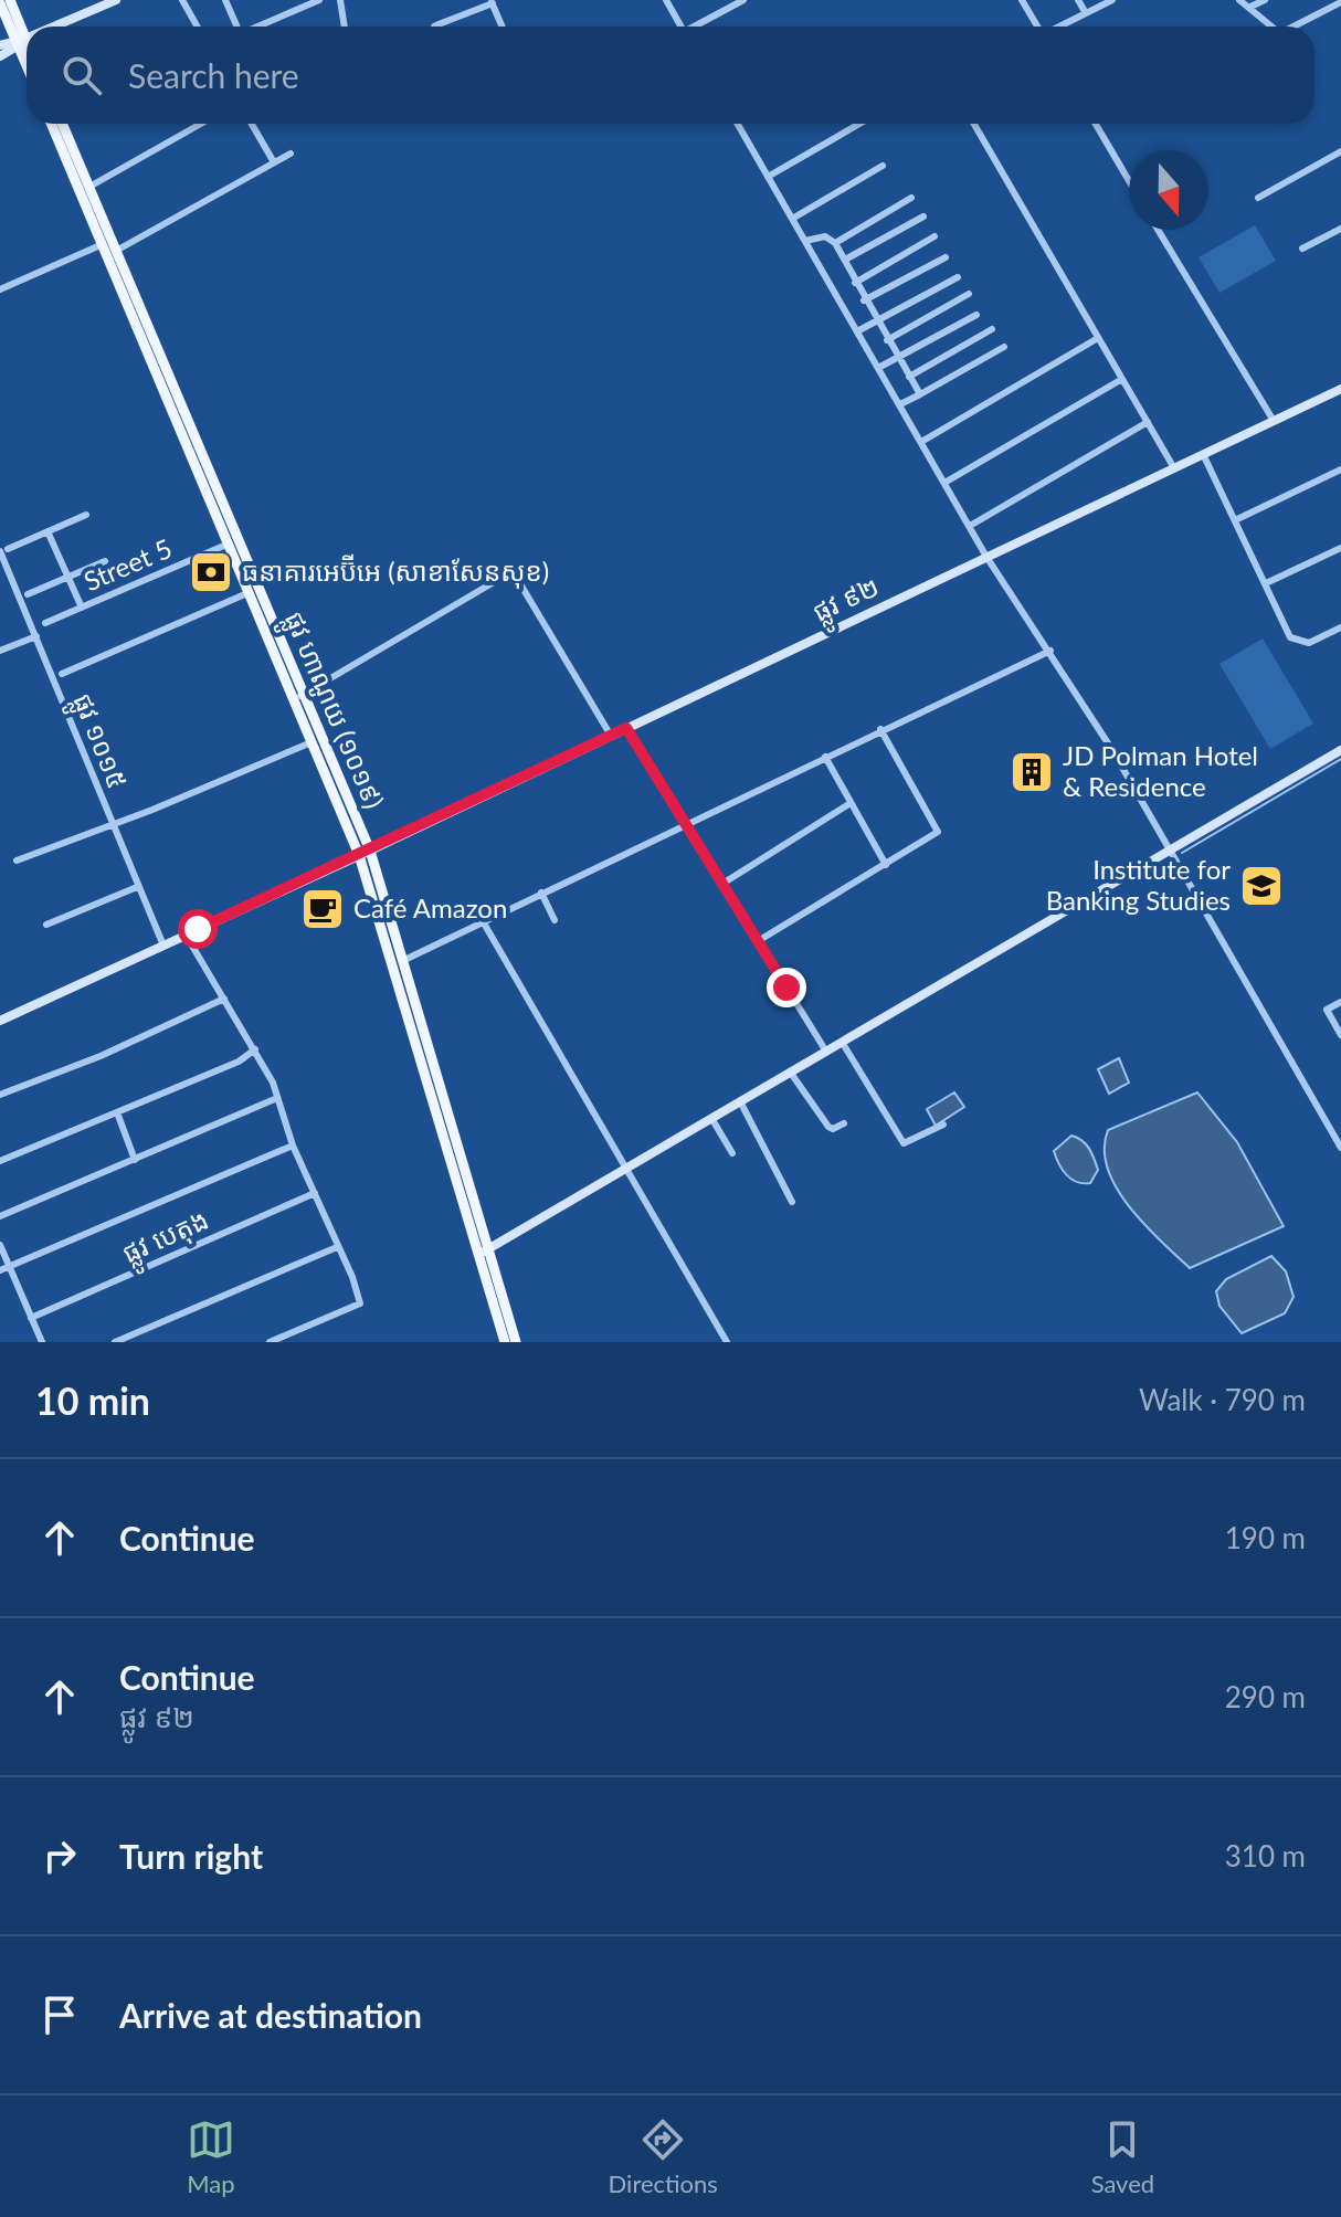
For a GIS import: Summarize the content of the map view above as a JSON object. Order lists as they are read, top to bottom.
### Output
{
  "streets": {
    "main road": ["ផ្លូវ ៩២", "ផ្លូវ ហាណូយ (១០១៩)"],
    "street": ["Street 5", "ផ្លូវ ១០១៥", "ផ្លូវ បេតុង"]
  },
  "crossings": [
    ["Street 5", "ផ្លូវ ហាណូយ (១០១៩)"],
    ["ផ្លូវ ៩២", "ផ្លូវ ហាណូយ (១០១៩)"],
    ["ផ្លូវ ៩២", "ផ្លូវ ១០១៥"]
  ],
  "places": {
    "bank": ["ធនាគារអេប៊ីអេ (សាខាសែនសុខ)"],
    "building": ["JD Polman Hotel & Residence"],
    "school or university": ["Institute for Banking Studies"],
    "cafe": ["Café Amazon"]
  },
  "north": "bottom",
  "page": {
    "search": "Search here",
    "heading": ["10 min", "Walk · 790 m"],
    "list": [
      ["Continue", "190 m"],
      ["Continue", "ផ្លូវ ៩២", "290 m"],
      ["Turn right", "310 m"],
      "Arrive at destination"
    ],
    "nav": ["Map", "Directions", "Saved"]
  }
}
